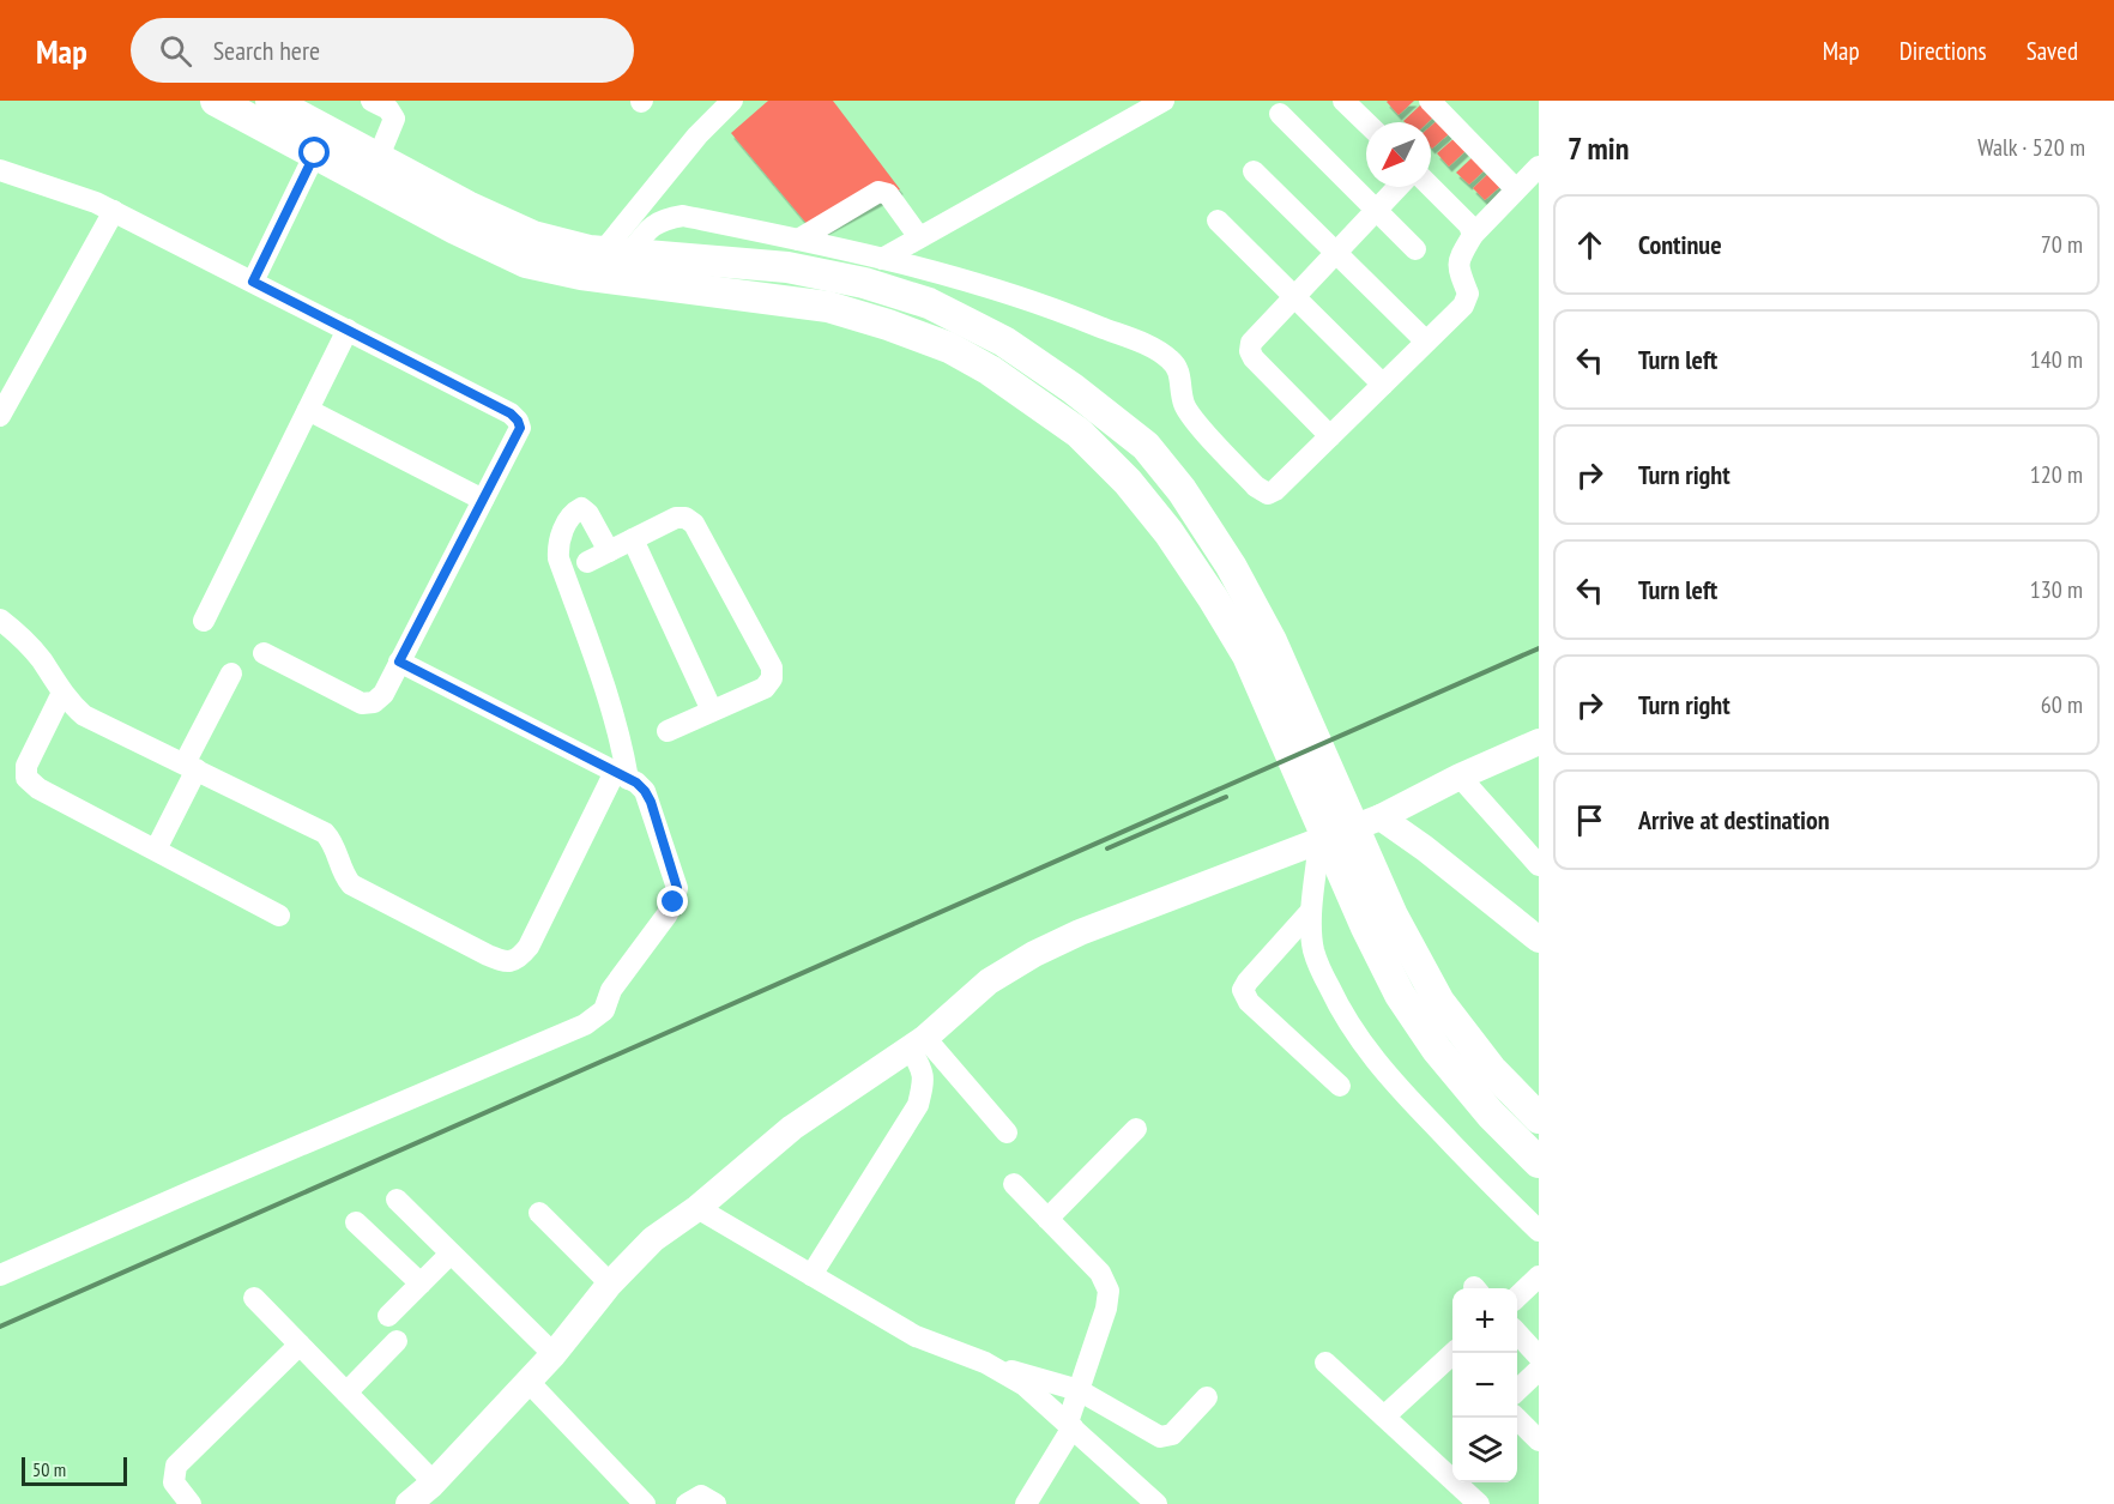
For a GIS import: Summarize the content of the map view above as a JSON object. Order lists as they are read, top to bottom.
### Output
{
  "scale_bar": "50 m",
  "north": "bottom left",
  "page": {
    "header": "Map",
    "search": "Search here",
    "nav": ["Map", "Directions", "Saved"],
    "heading": ["7 min", "Walk · 520 m"],
    "list": [
      ["Continue", "70 m"],
      ["Turn left", "140 m"],
      ["Turn right", "120 m"],
      ["Turn left", "130 m"],
      ["Turn right", "60 m"],
      "Arrive at destination"
    ],
    "map_buttons": ["+", "−"],
    "scale": "50 m"
  }
}
